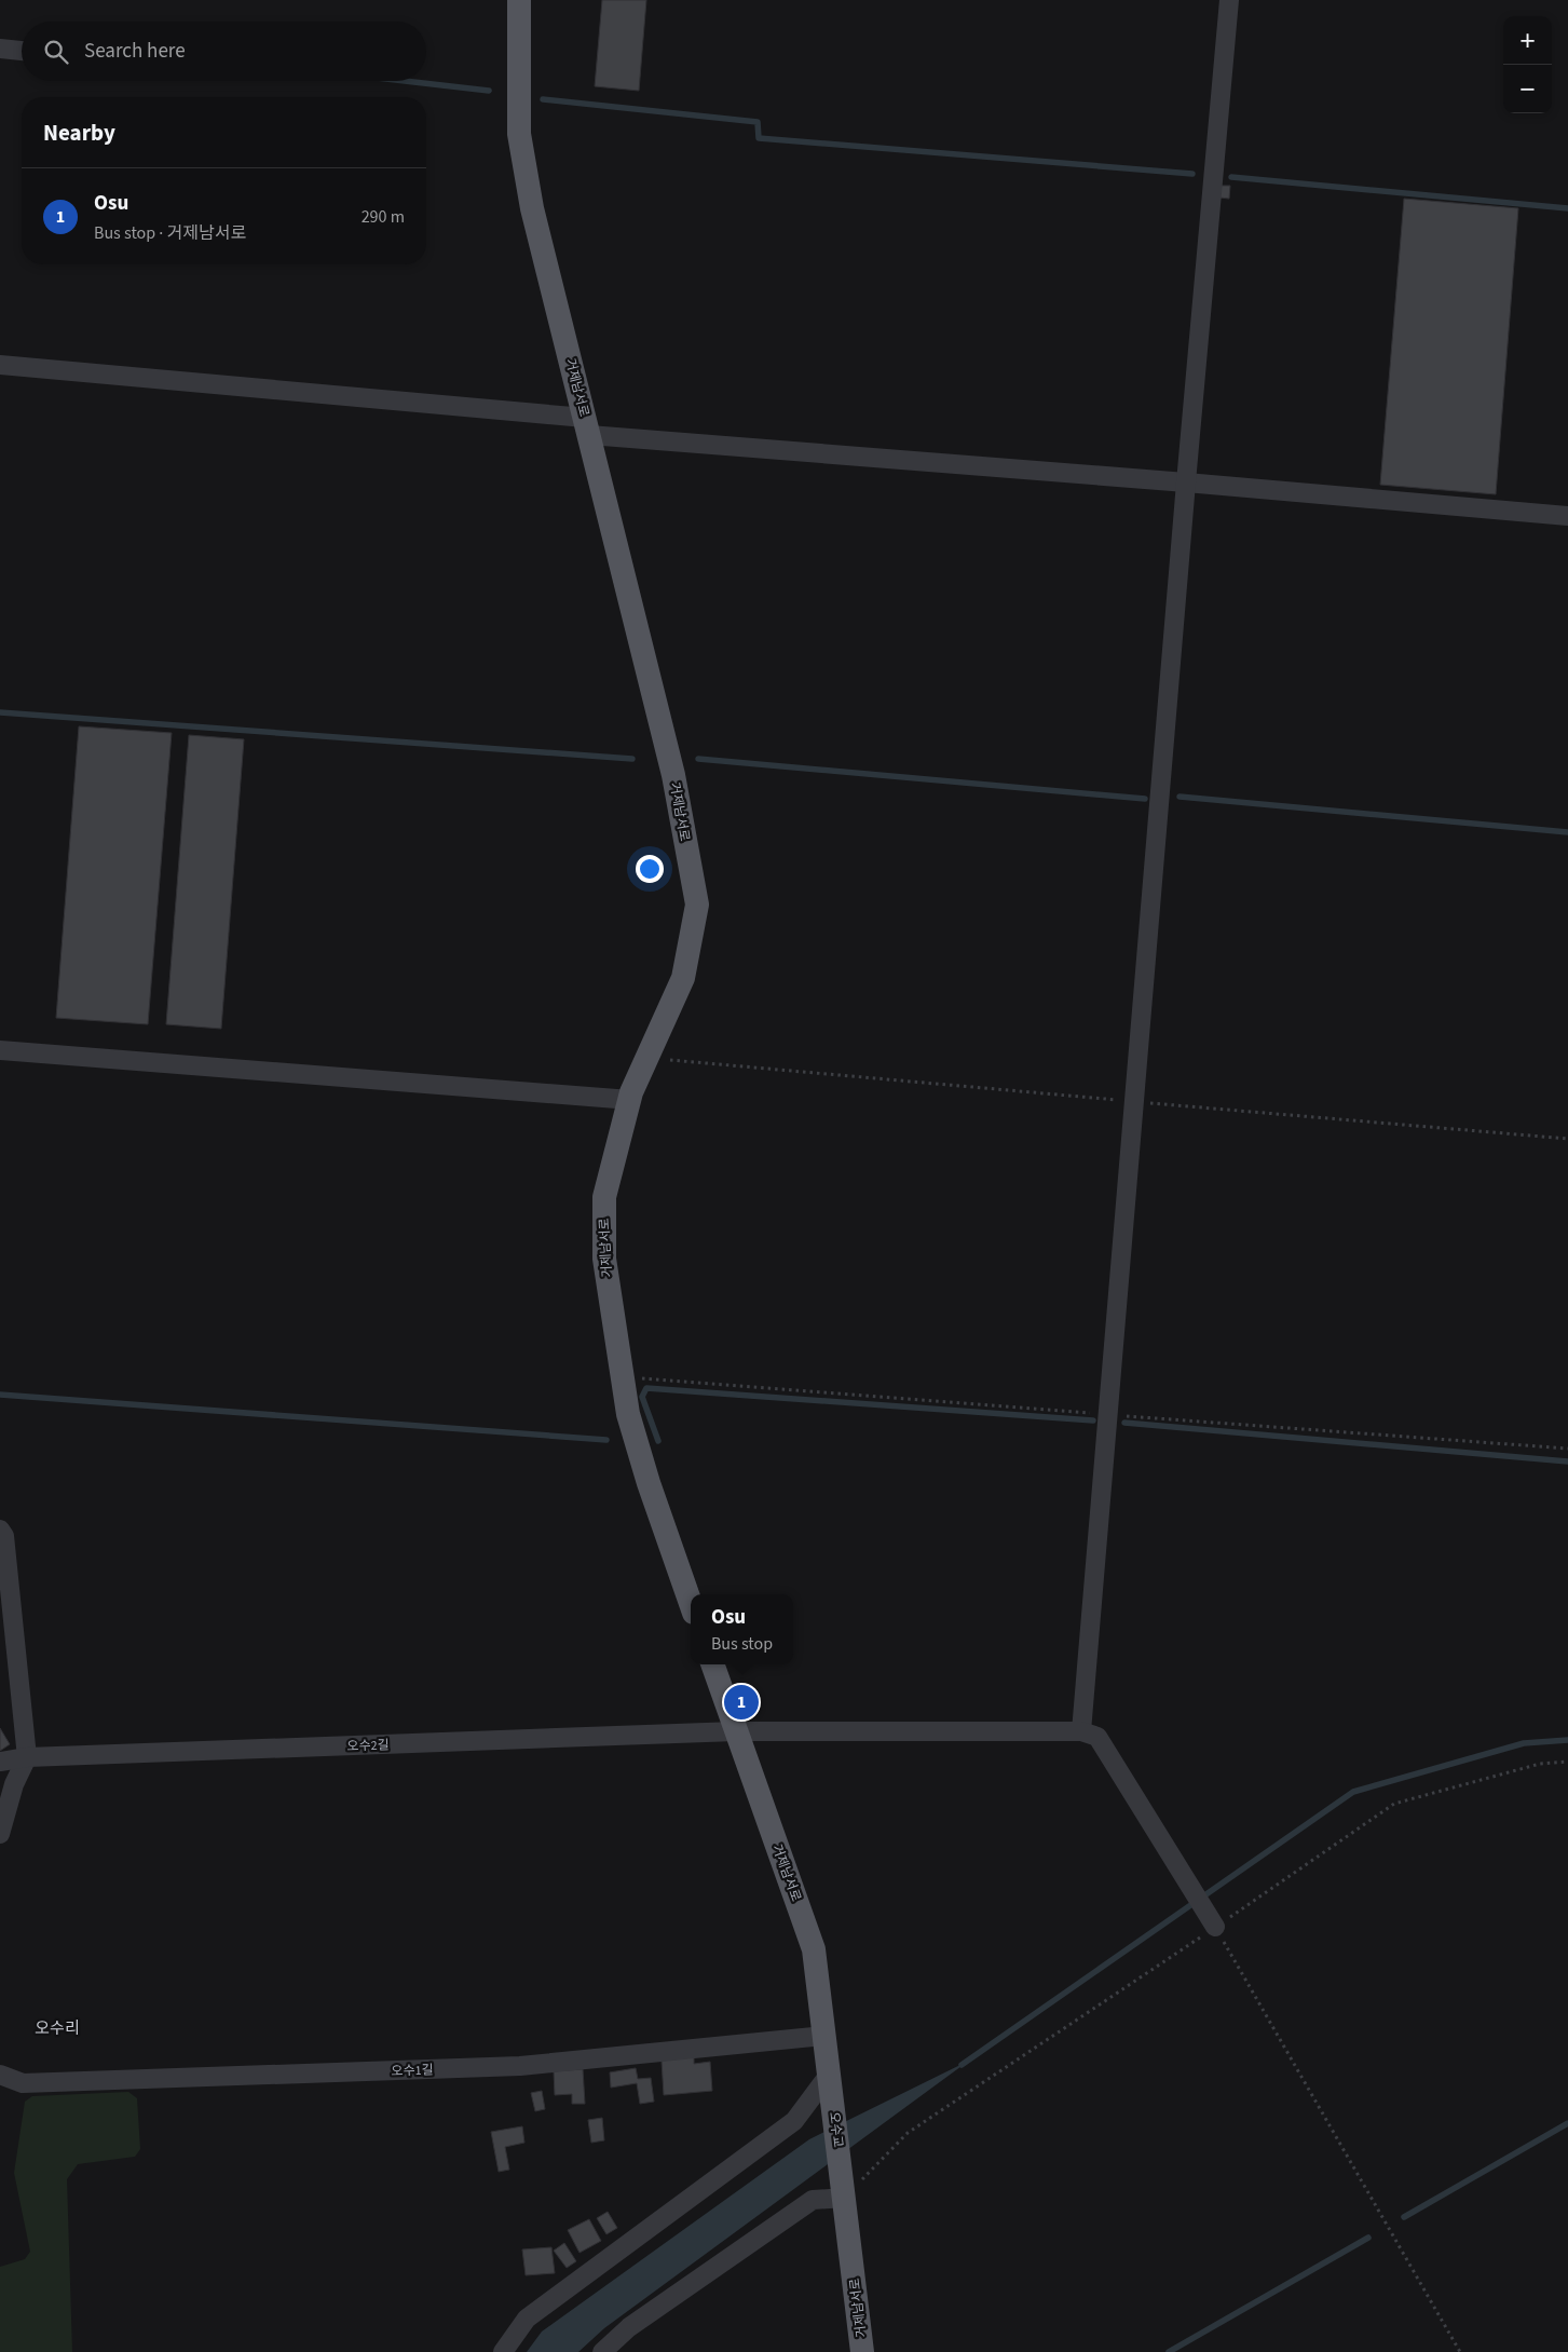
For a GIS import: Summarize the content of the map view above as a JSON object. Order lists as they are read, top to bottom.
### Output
{
  "streets": {
    "main road": ["거제남서로", "오수교"],
    "street": ["오수2길", "오수1길"]
  },
  "crossings": [
    ["거제남서로", "오수2길"],
    ["거제남서로", "오수1길"],
    ["거제남서로", "오수교"]
  ],
  "districts": ["오수리"],
  "page": {
    "map_buttons": ["+", "−"],
    "search": "Search here",
    "heading": "Nearby",
    "list": [
      {
        "mark": "1",
        "name": "Osu",
        "note": "Bus stop · 거제남서로",
        "value": "290 m"
      }
    ],
    "popup": ["Osu", "Bus stop"],
    "pins": "1"
  }
}
